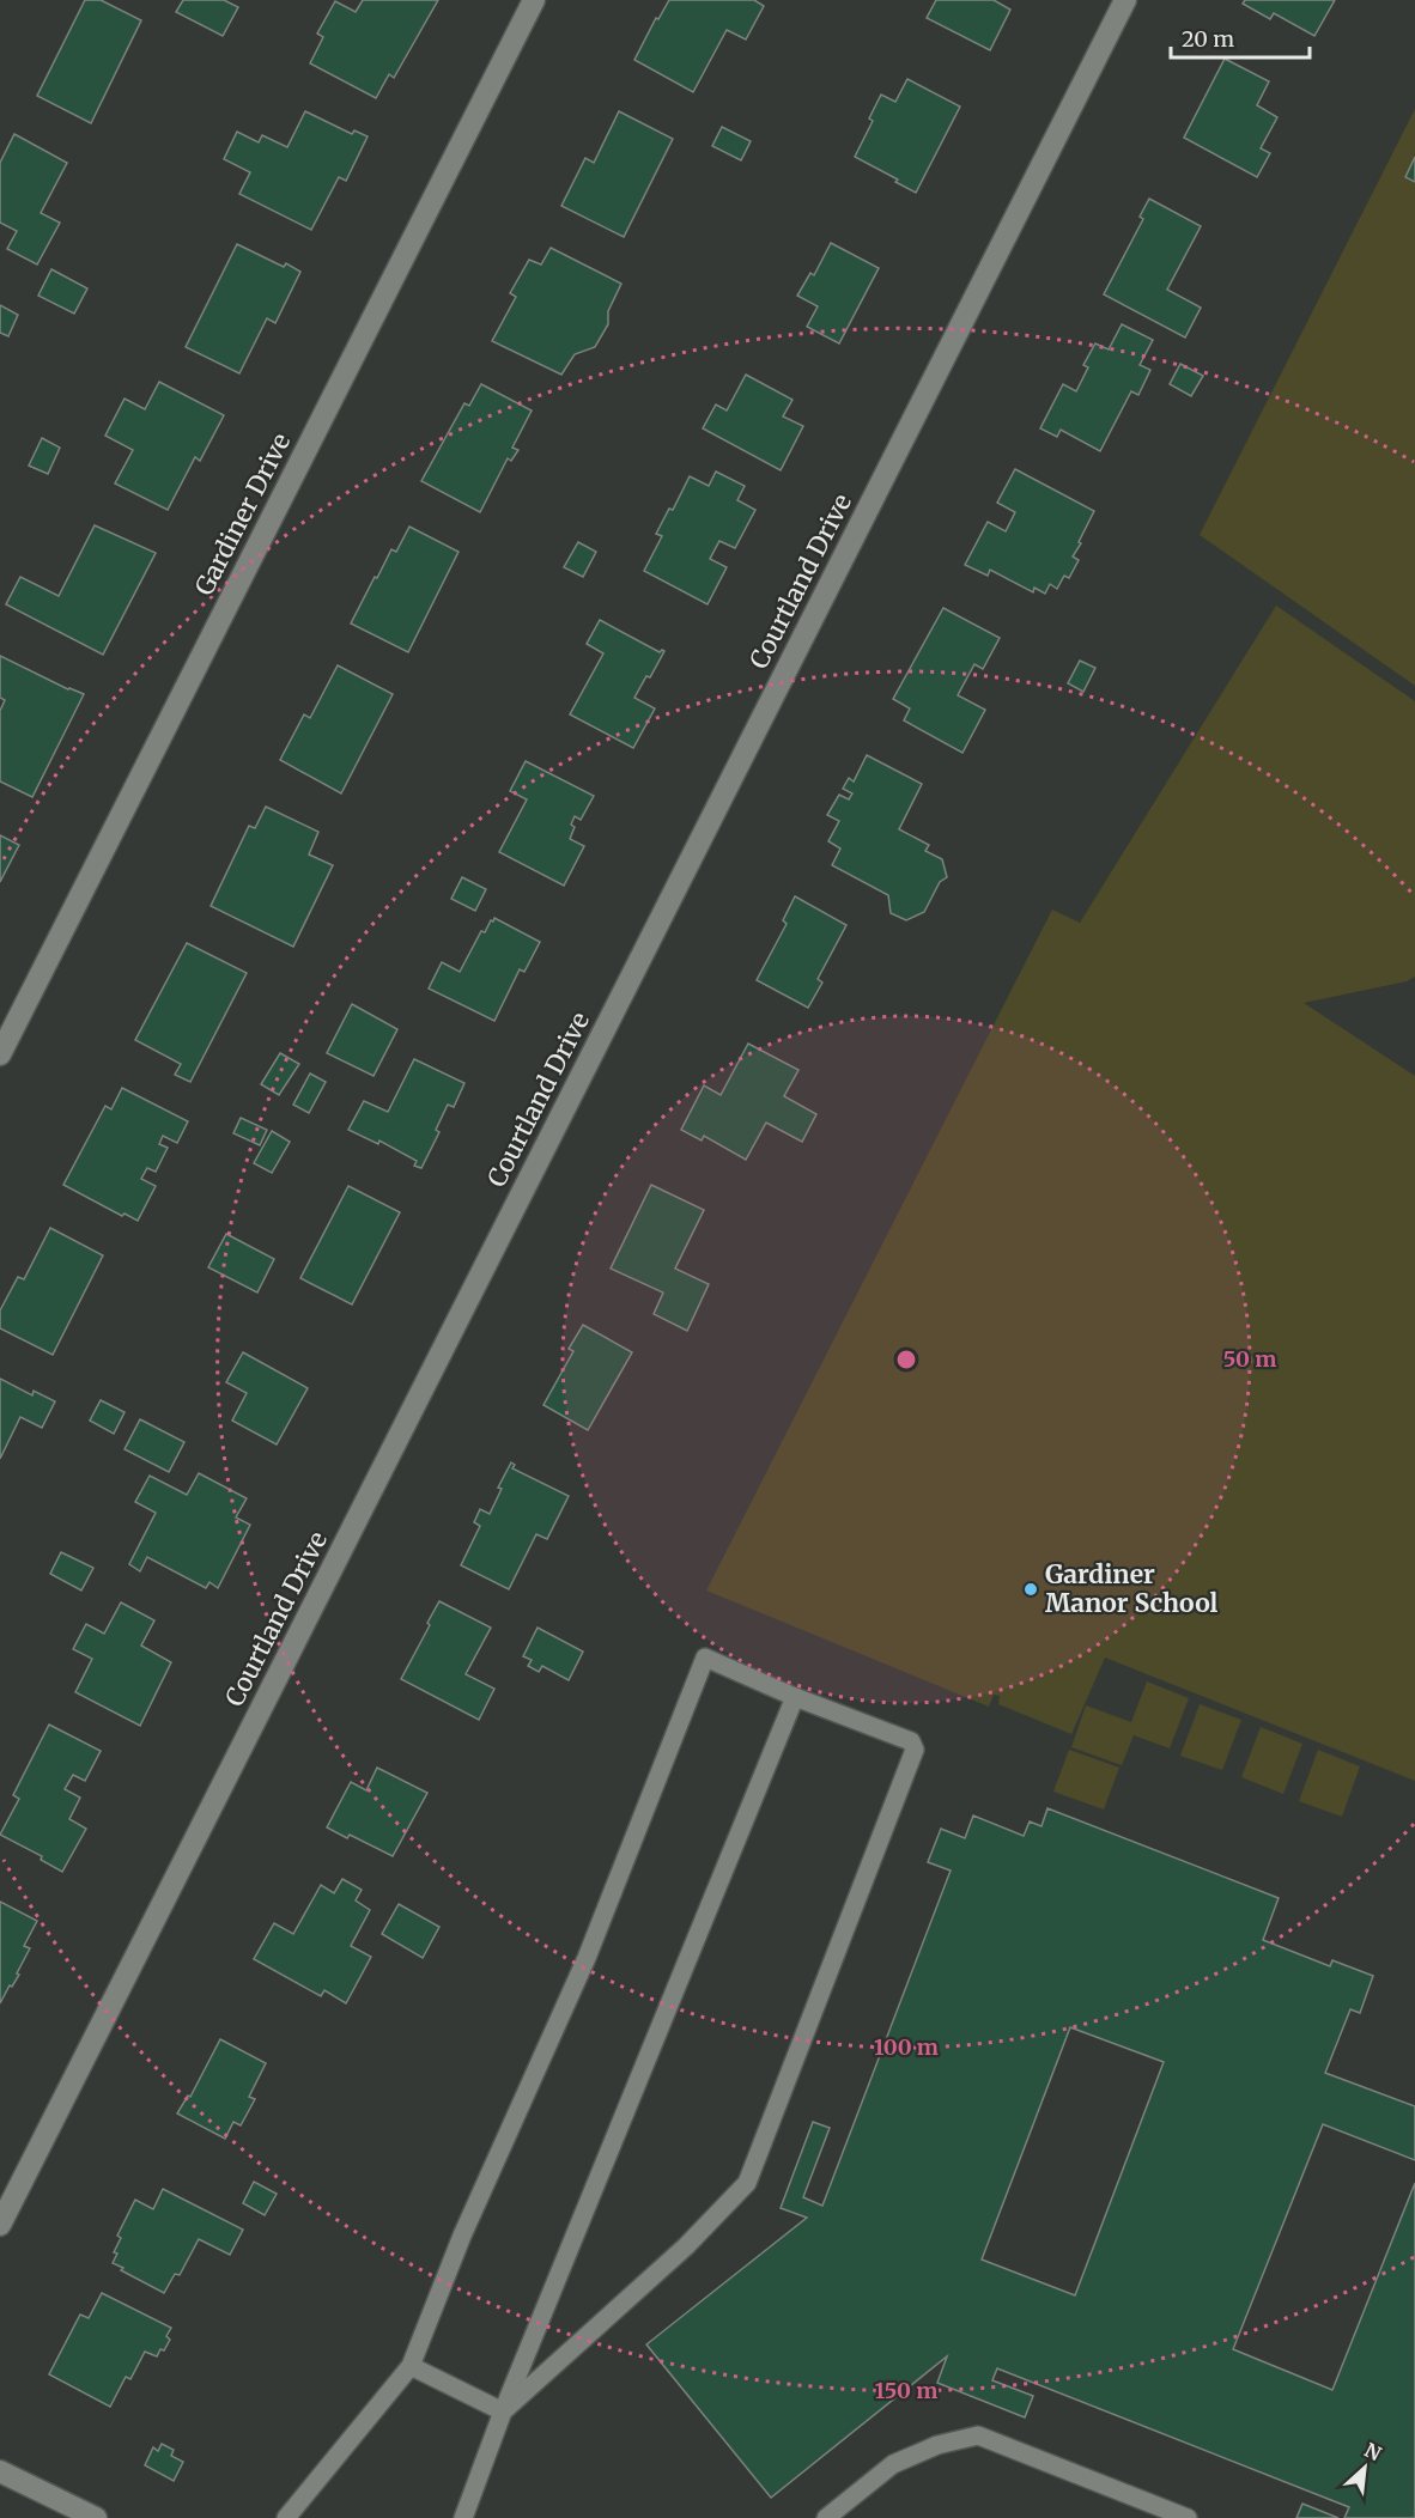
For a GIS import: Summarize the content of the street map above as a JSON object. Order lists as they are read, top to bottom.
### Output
{
  "streets": {
    "street": ["Gardiner Drive", "Courtland Drive"]
  },
  "places": ["Gardiner Manor School"],
  "scale_bar": "20 m",
  "north": "top right",
  "rings": ["50 m", "100 m", "150 m"]
}
